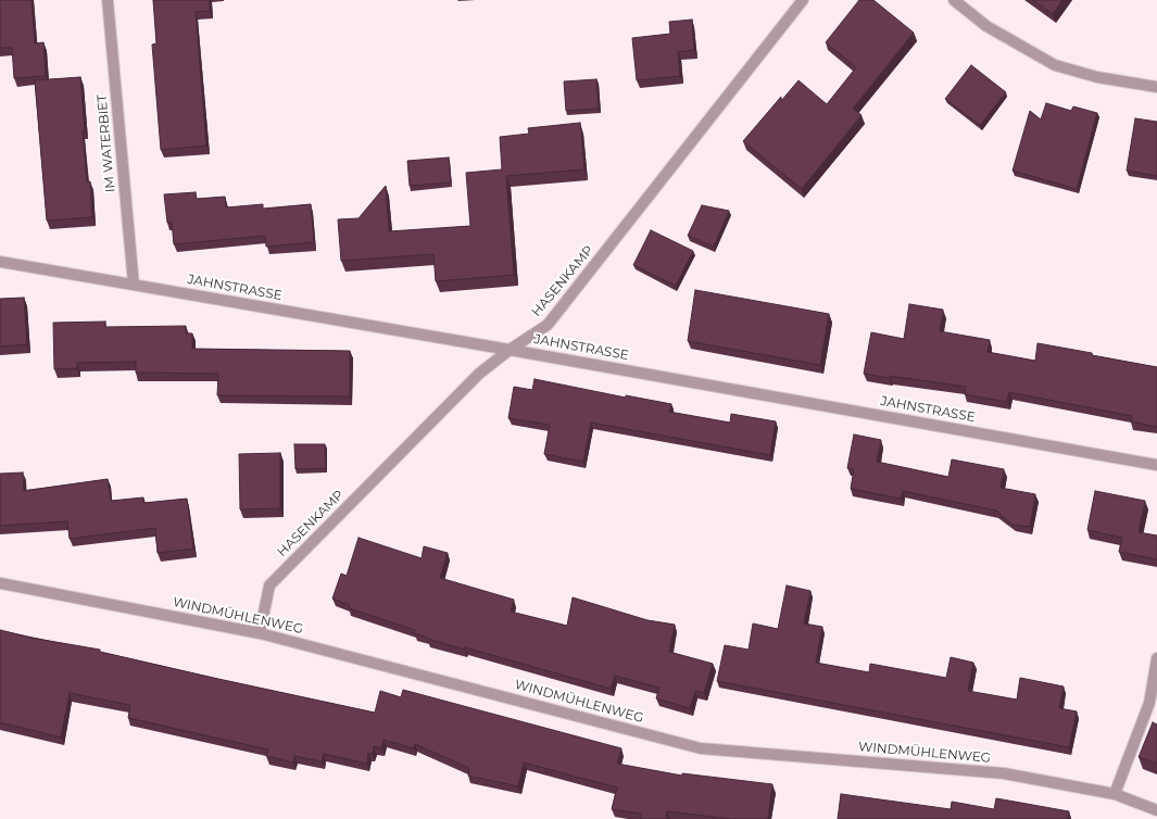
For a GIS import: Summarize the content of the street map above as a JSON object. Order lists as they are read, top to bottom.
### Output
{
  "streets": {
    "street": [
      "IM WATERBIET",
      "HASENKAMP",
      "JAHNSTRASSE",
      "WINDMÜHLENWEG"
    ]
  },
  "crossings": [
    ["IM WATERBIET", "JAHNSTRASSE"],
    ["HASENKAMP", "JAHNSTRASSE"],
    ["HASENKAMP", "WINDMÜHLENWEG"]
  ]
}
